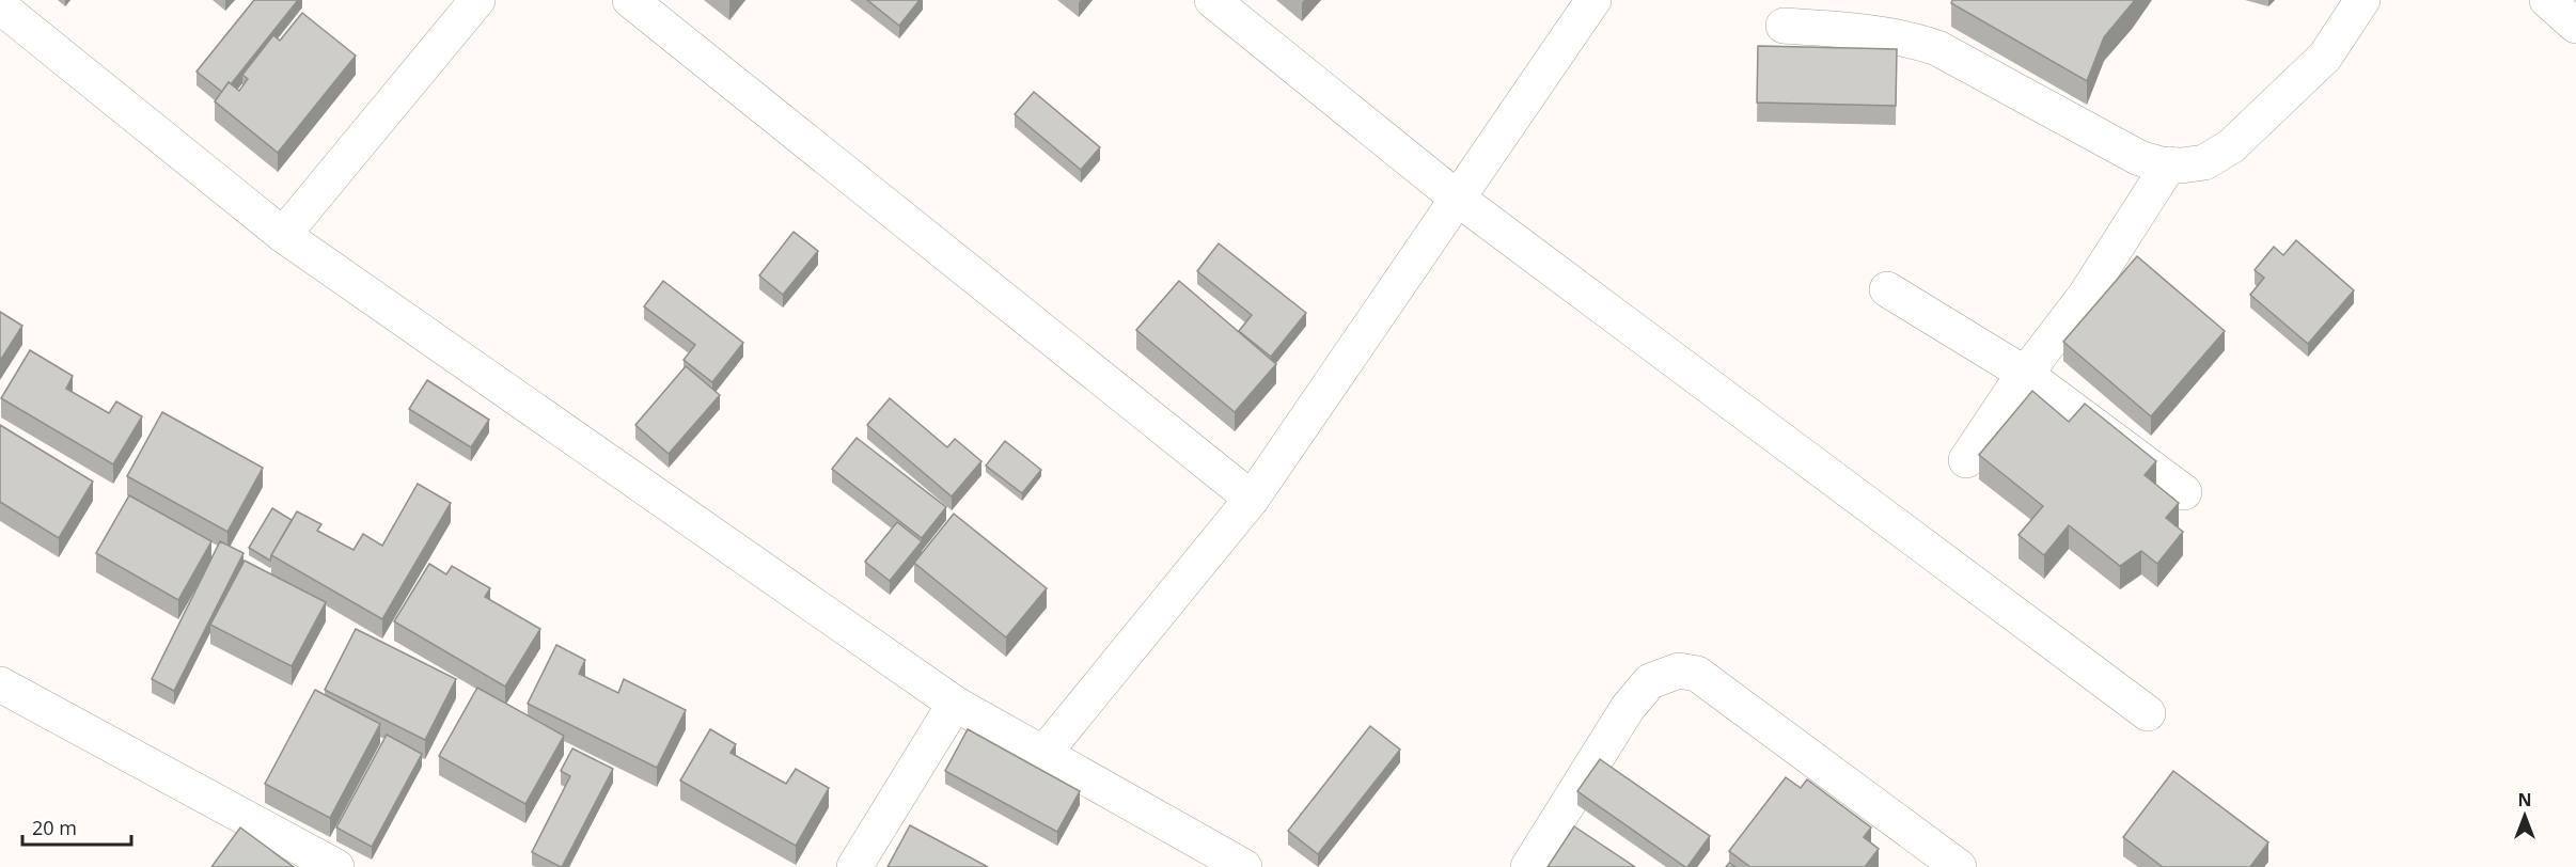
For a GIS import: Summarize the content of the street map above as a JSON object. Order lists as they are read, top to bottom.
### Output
{
  "scale_bar": "20 m",
  "north": "top"
}
